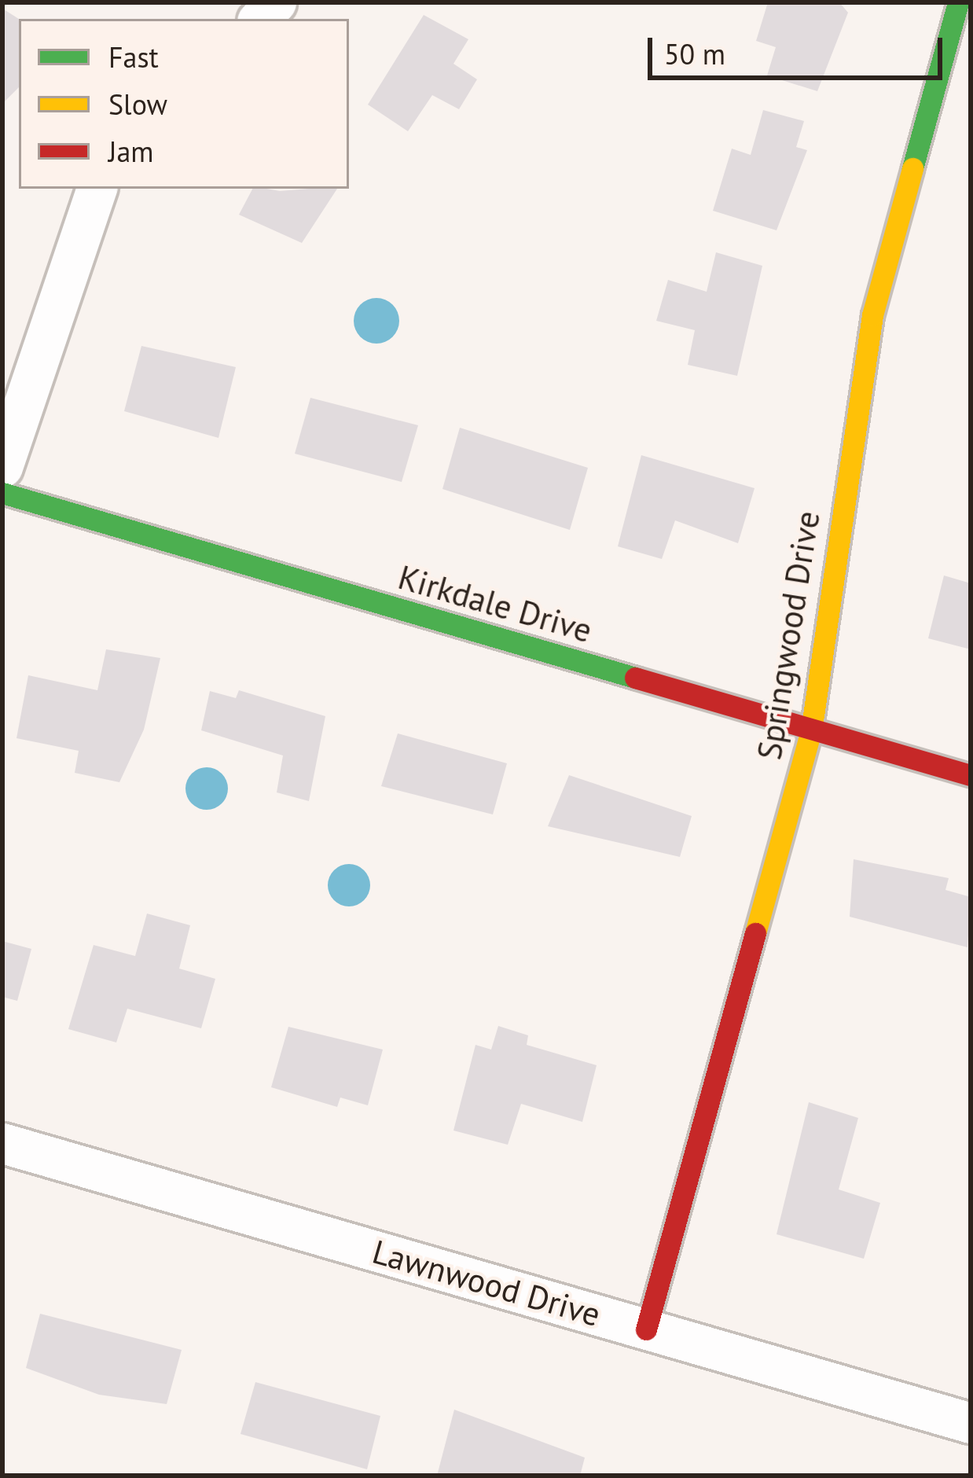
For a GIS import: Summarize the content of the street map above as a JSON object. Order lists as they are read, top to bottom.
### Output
{
  "streets": {
    "street": ["Kirkdale Drive", "Springwood Drive", "Lawnwood Drive"]
  },
  "crossings": [
    ["Kirkdale Drive", "Springwood Drive"],
    ["Springwood Drive", "Lawnwood Drive"]
  ],
  "legend": ["Fast", "Slow", "Jam"],
  "scale_bar": "50 m"
}
